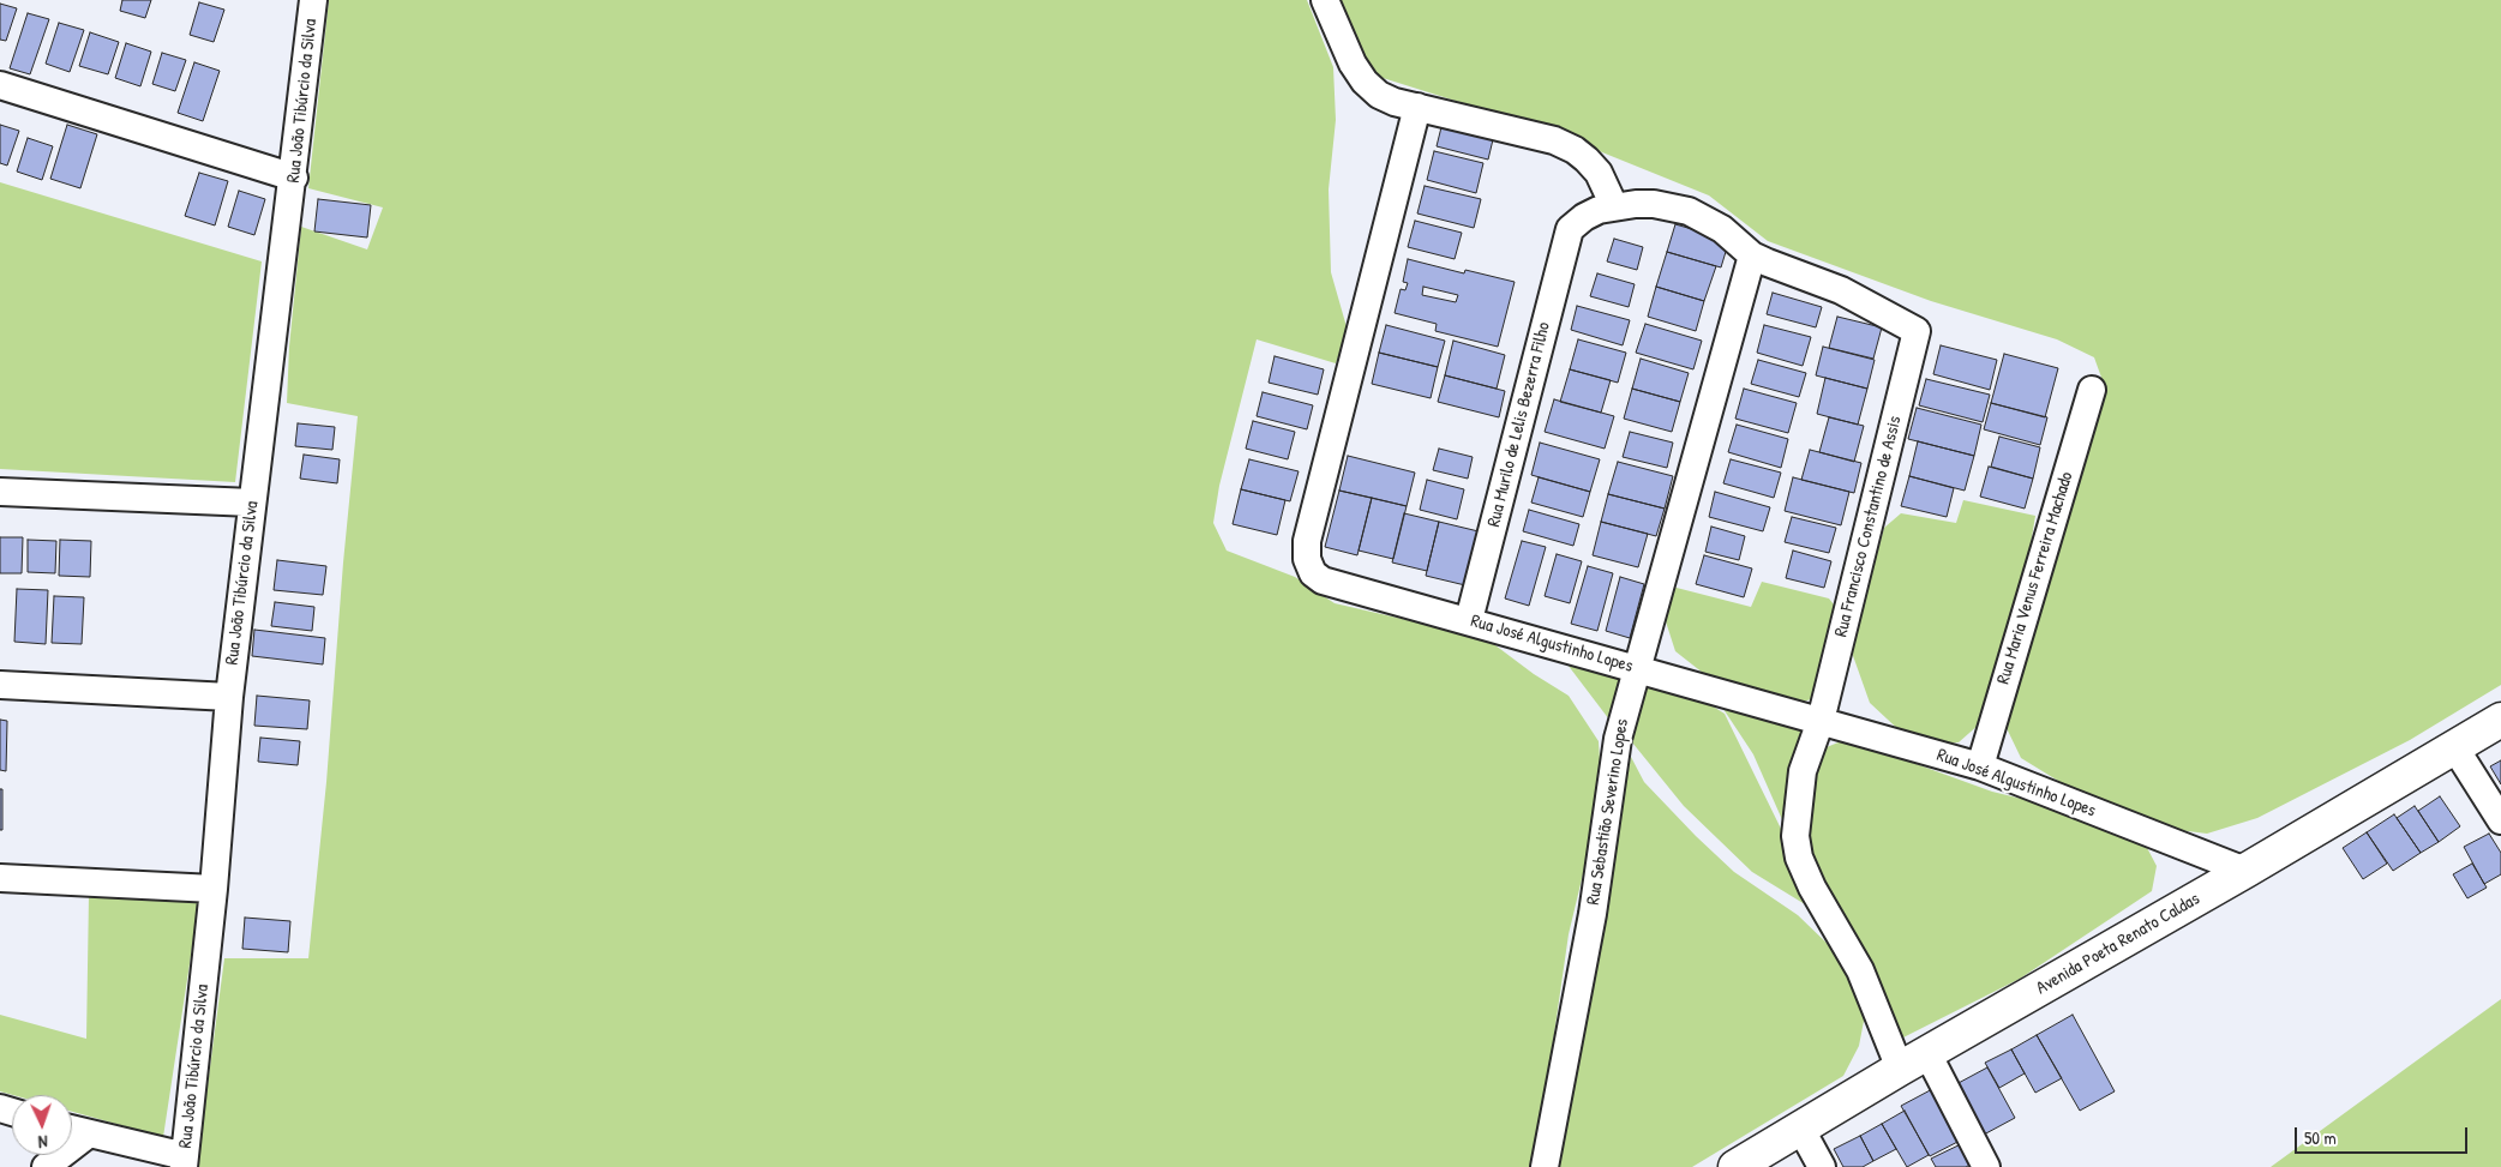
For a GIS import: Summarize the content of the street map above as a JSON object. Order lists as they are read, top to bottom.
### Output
{
  "streets": {
    "main road": ["Avenida Poeta Renato Caldas"],
    "street": [
      "Rua João Tibúrcio da Silva",
      "Rua Murilo de Lelis Bezerra Filho",
      "Rua Francisco Constantino de Assis",
      "Rua Maria Venus Ferreira Machado",
      "Rua José Algustinho Lopes",
      "Rua Sebastião Severino Lopes"
    ]
  },
  "crossings": [
    ["Rua Murilo de Lelis Bezerra Filho", "Rua José Algustinho Lopes"],
    ["Rua Francisco Constantino de Assis", "Rua José Algustinho Lopes"],
    ["Rua Francisco Constantino de Assis", "Rua Sebastião Severino Lopes"],
    ["Rua Francisco Constantino de Assis", "Avenida Poeta Renato Caldas"],
    ["Rua Maria Venus Ferreira Machado", "Rua José Algustinho Lopes"],
    ["Rua José Algustinho Lopes", "Rua Sebastião Severino Lopes"],
    ["Rua José Algustinho Lopes", "Avenida Poeta Renato Caldas"]
  ],
  "scale_bar": "50 m",
  "north": "bottom"
}
